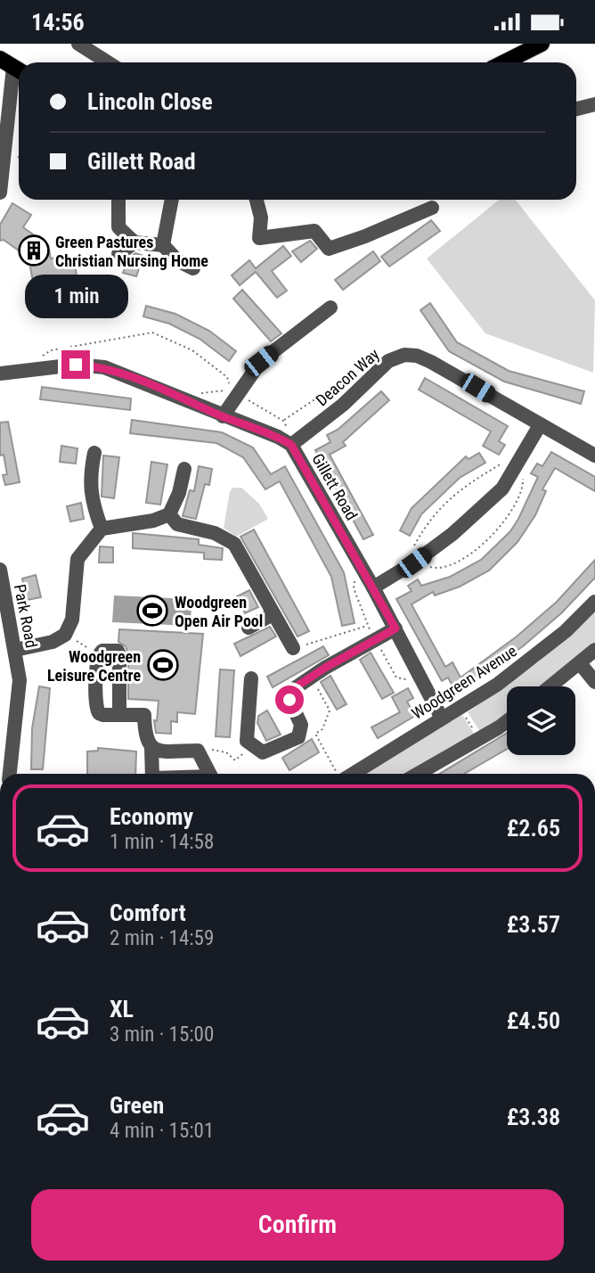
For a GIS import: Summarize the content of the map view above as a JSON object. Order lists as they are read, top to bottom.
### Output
{
  "streets": {
    "street": [
      "Deacon Way",
      "Gillett Road",
      "Park Road",
      "Woodgreen Avenue"
    ]
  },
  "crossings": [
    ["Deacon Way", "Gillett Road"],
    ["Gillett Road", "Woodgreen Avenue"]
  ],
  "places": {
    "building": ["Green Pastures Christian Nursing Home"],
    "sports": ["Woodgreen Open Air Pool", "Woodgreen Leisure Centre"]
  },
  "page": {
    "status": "14:56",
    "banner": ["Lincoln Close", "Gillett Road"],
    "bubble": "1 min",
    "list": [
      {
        "name": "Economy",
        "note": "1 min · 14:58",
        "value": "£2.65"
      },
      {
        "name": "Comfort",
        "note": "2 min · 14:59",
        "value": "£3.57"
      },
      {
        "name": "XL",
        "note": "3 min · 15:00",
        "value": "£4.50"
      },
      {
        "name": "Green",
        "note": "4 min · 15:01",
        "value": "£3.38"
      }
    ],
    "buttons": "Confirm"
  }
}
